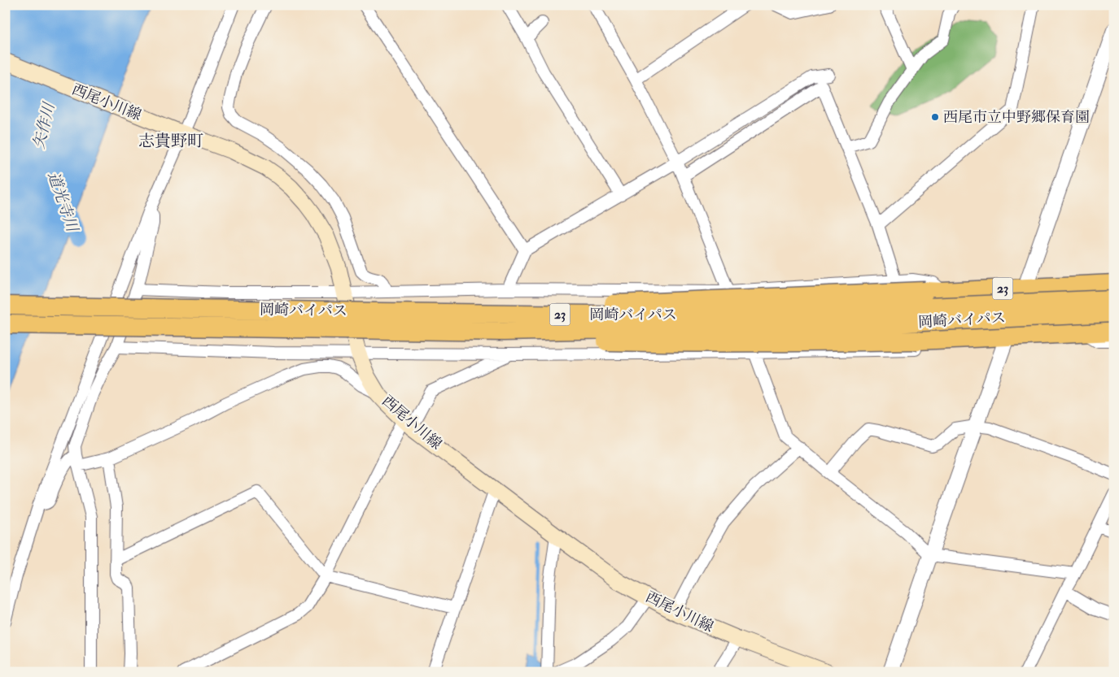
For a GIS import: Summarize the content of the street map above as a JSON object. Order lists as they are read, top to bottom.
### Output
{
  "streets": {
    "highway": ["23", "岡崎バイパス"],
    "main road": ["西尾小川線"]
  },
  "crossings": [
    ["23", "岡崎バイパス"]
  ],
  "districts": ["志貴野町"],
  "water": ["矢作川", "道光寺川"],
  "places": ["西尾市立中野郷保育園"]
}
